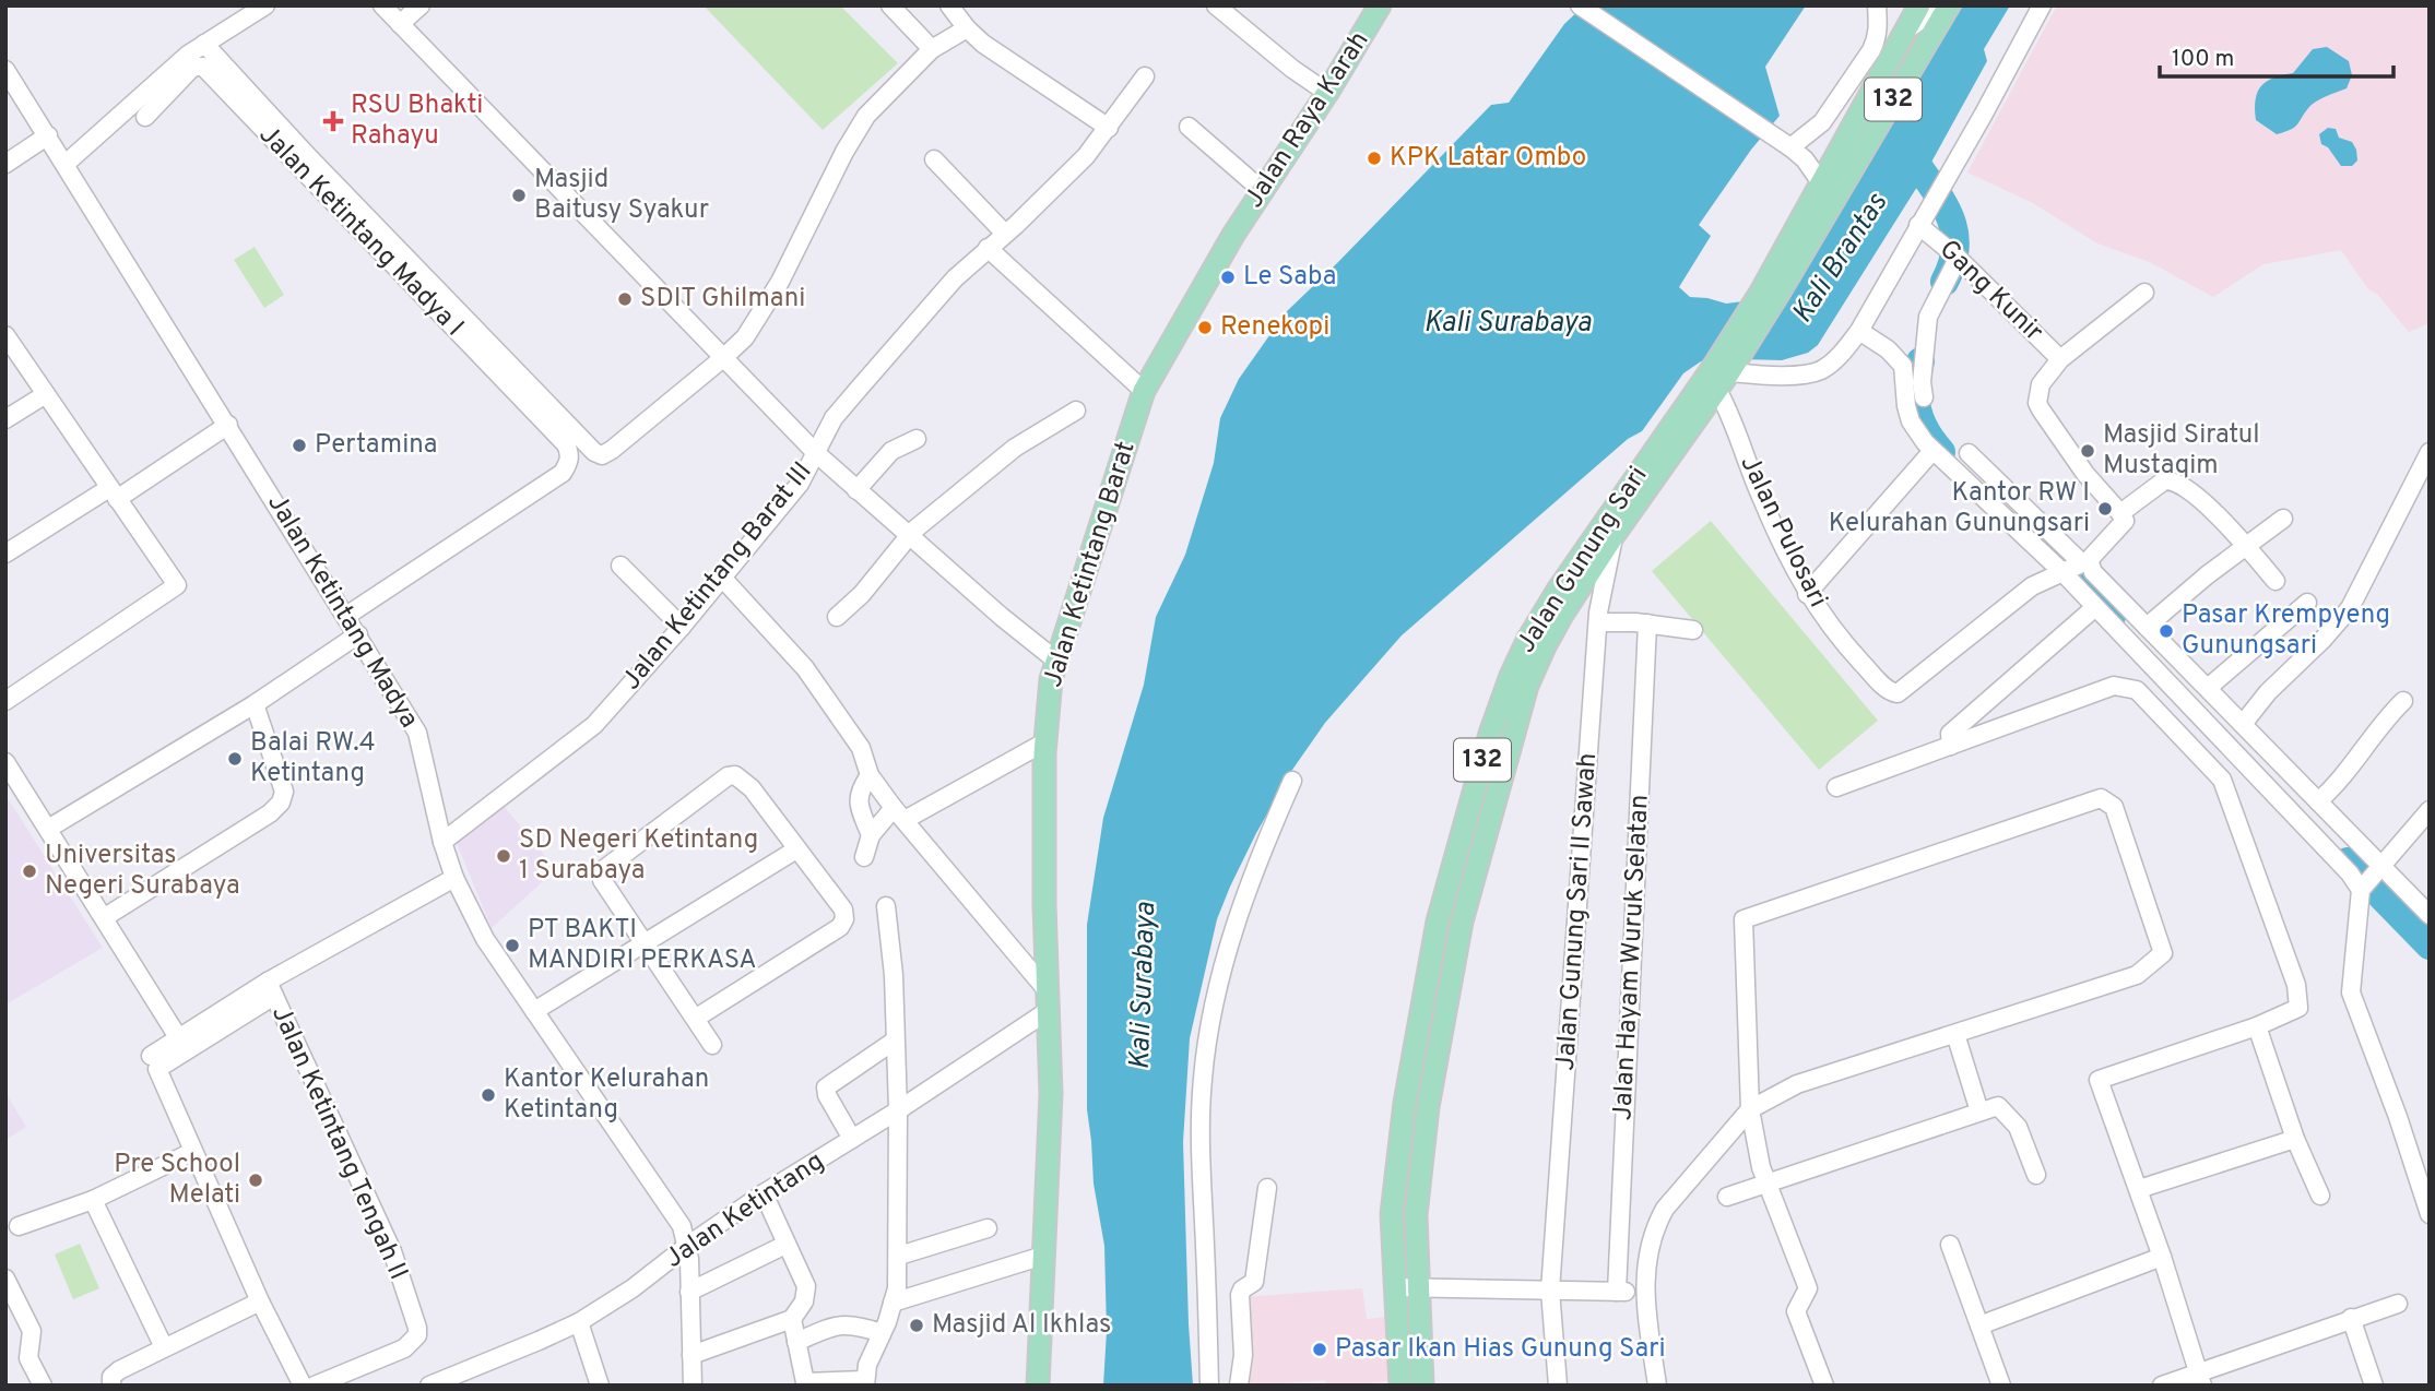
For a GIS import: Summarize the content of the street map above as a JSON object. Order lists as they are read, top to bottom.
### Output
{
  "streets": {
    "main road": [
      "132",
      "Jalan Raya Karah",
      "Jalan Gunung Sari",
      "Jalan Ketintang Barat"
    ],
    "street": [
      "Jalan Ketintang Madya I",
      "Gang Kunir",
      "Jalan Pulosari",
      "Jalan Ketintang Barat III",
      "Jalan Ketintang Madya",
      "Jalan Gunung Sari II Sawah",
      "Jalan Hayam Wuruk Selatan",
      "Jalan Ketintang Tengah II",
      "Jalan Ketintang"
    ]
  },
  "crossings": [
    ["132", "Jalan Gunung Sari"],
    ["Jalan Raya Karah", "Jalan Ketintang Barat"],
    ["Jalan Ketintang Madya I", "Jalan Ketintang Madya"],
    ["Jalan Pulosari", "Jalan Gunung Sari"],
    ["Jalan Gunung Sari", "Jalan Gunung Sari II Sawah"],
    ["Jalan Ketintang Barat", "Jalan Ketintang"],
    ["Jalan Ketintang Barat III", "Jalan Ketintang Madya"],
    ["Jalan Ketintang Madya", "Jalan Ketintang"]
  ],
  "water": ["Kali Brantas", "Kali Surabaya"],
  "places": {
    "health": ["RSU Bhakti Rahayu"],
    "other": [
      "KPK Latar Ombo",
      "Masjid Baitusy Syakur",
      "Le Saba",
      "SDIT Ghilmani",
      "Renekopi",
      "Pertamina",
      "Masjid Siratul Mustaqim",
      "Kantor RW I Kelurahan Gunungsari",
      "Pasar Krempyeng Gunungsari",
      "Balai RW.4 Ketintang",
      "SD Negeri Ketintang 1 Surabaya",
      "Universitas Negeri Surabaya",
      "PT BAKTI MANDIRI PERKASA",
      "Kantor Kelurahan Ketintang",
      "Pre School Melati",
      "Masjid Al Ikhlas",
      "Pasar Ikan Hias Gunung Sari"
    ]
  },
  "scale_bar": "100 m"
}
